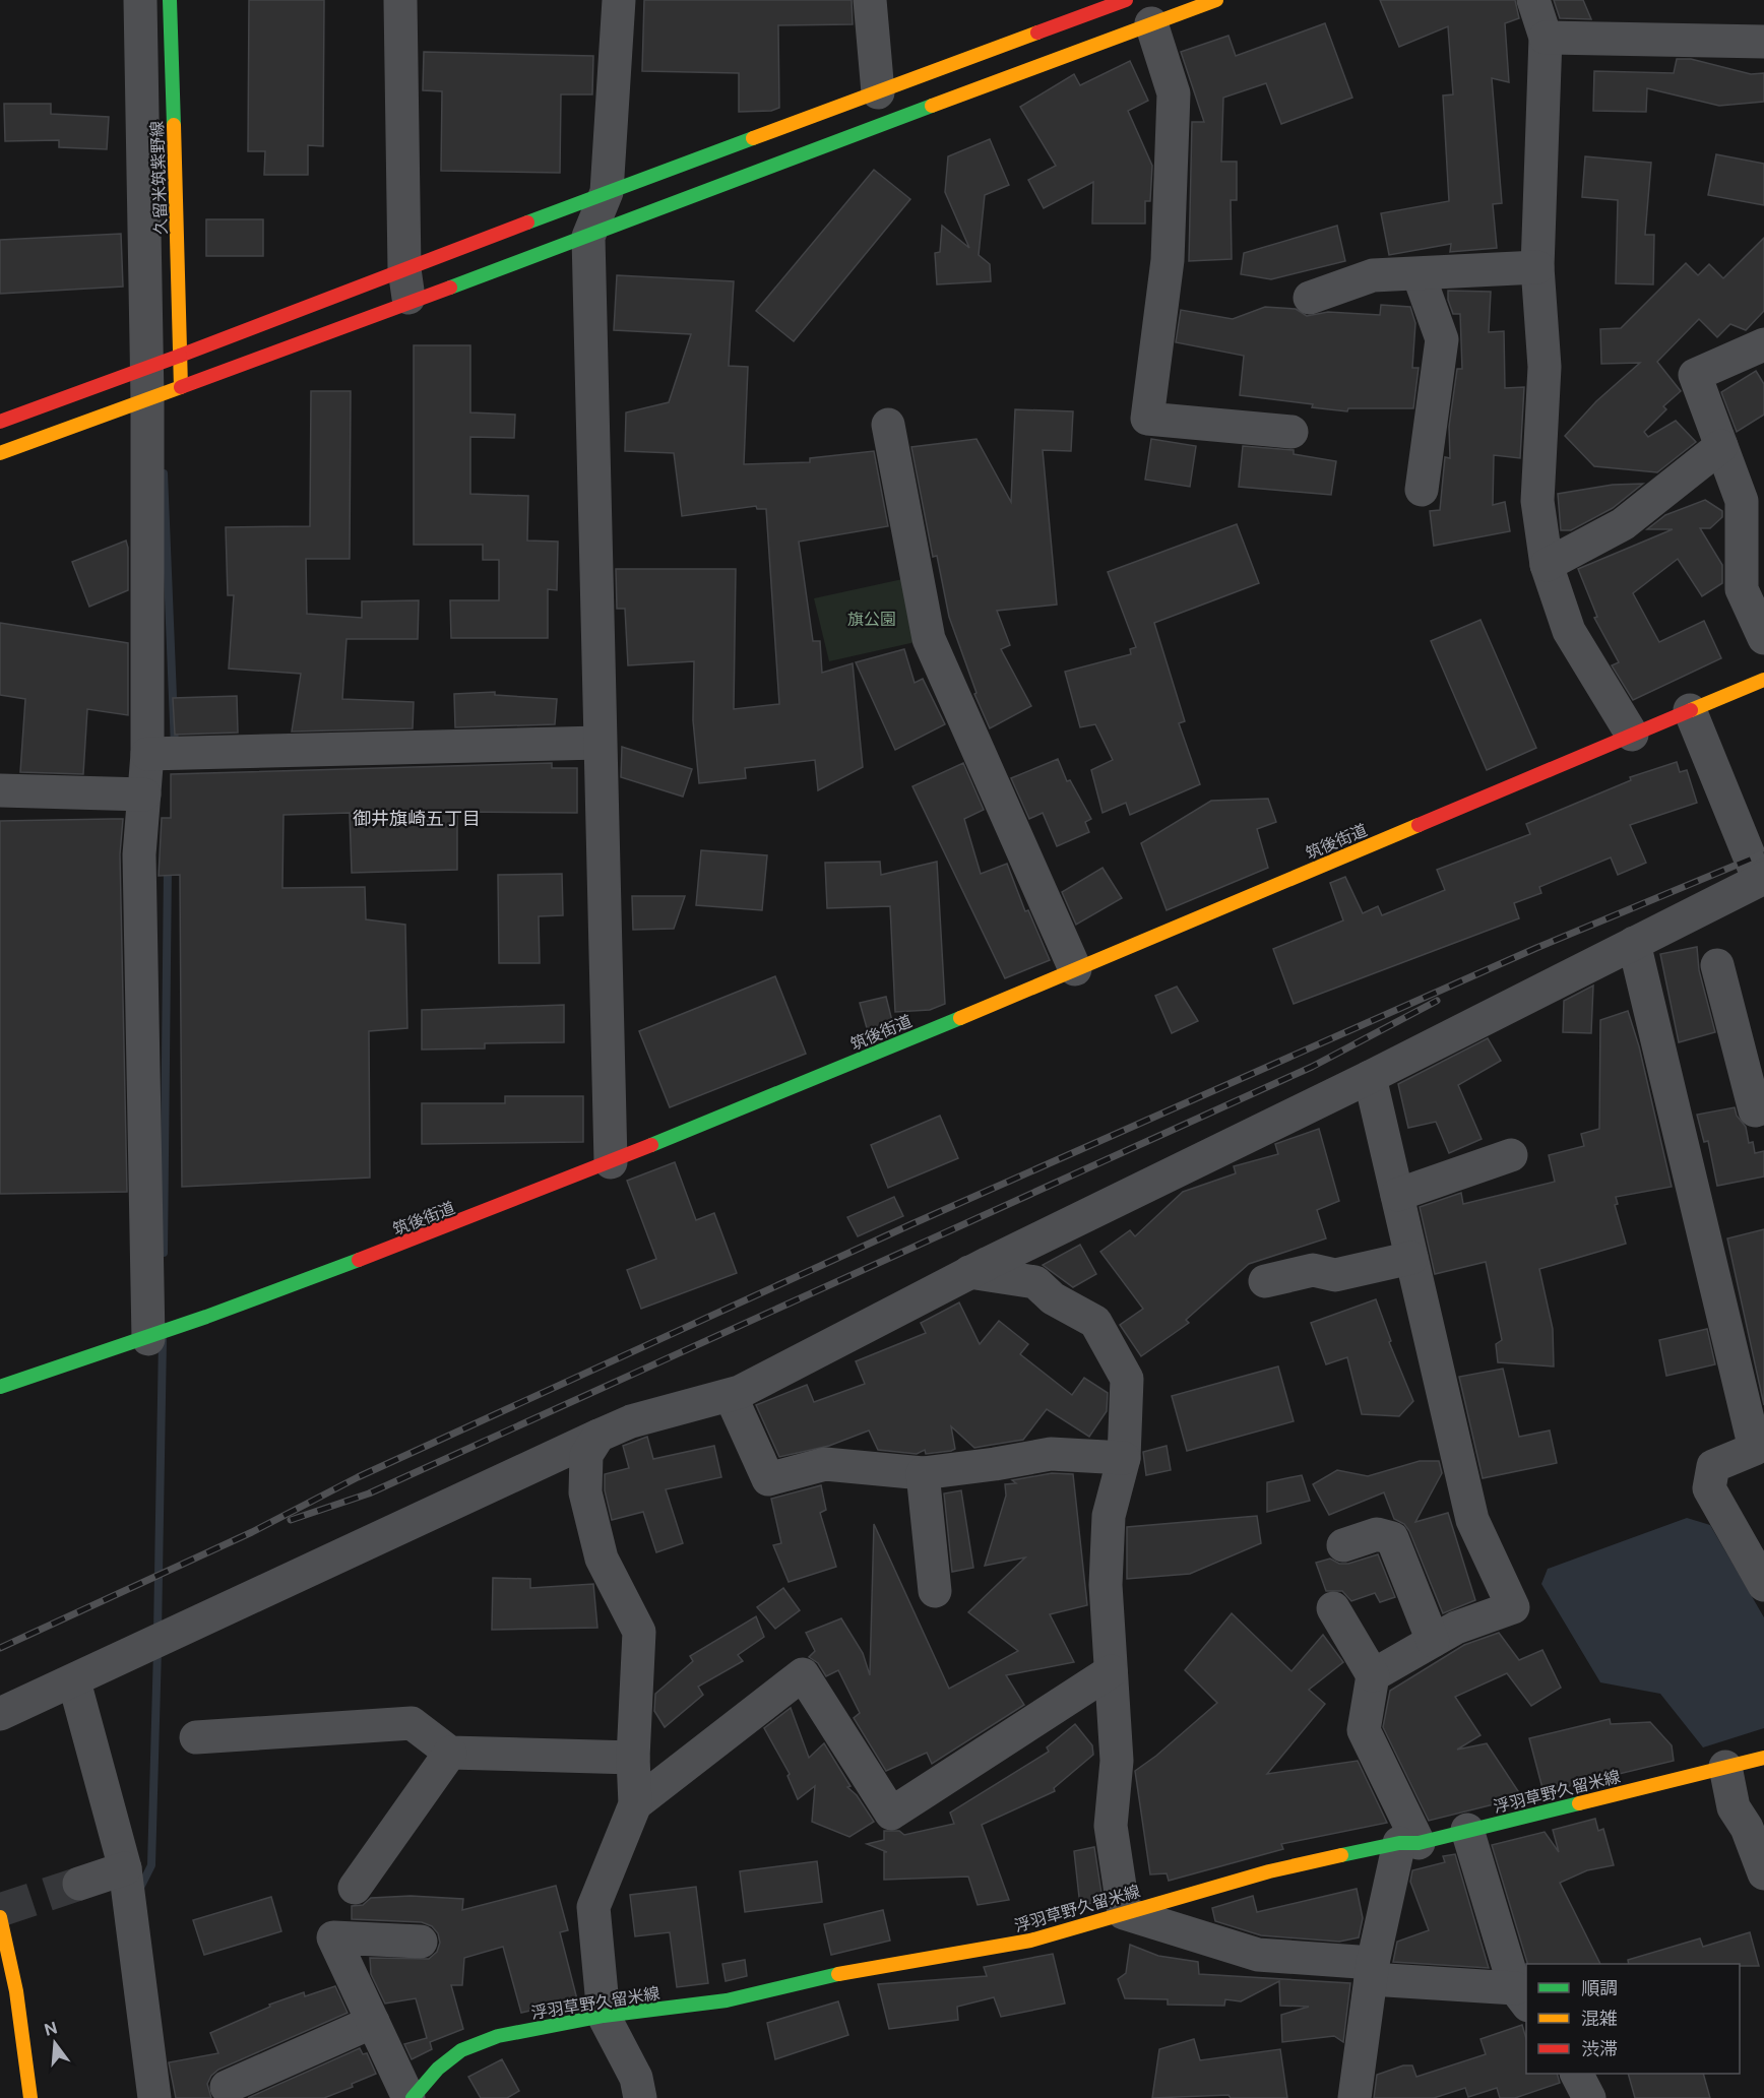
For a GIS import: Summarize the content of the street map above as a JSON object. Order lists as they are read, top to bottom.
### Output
{
  "streets": {
    "main road": ["久留米筑紫野線", "筑後街道", "浮羽草野久留米線"]
  },
  "districts": ["御井旗崎五丁目"],
  "parks": ["旗公園"],
  "legend": ["順調", "混雑", "渋滞"],
  "north": "top"
}
